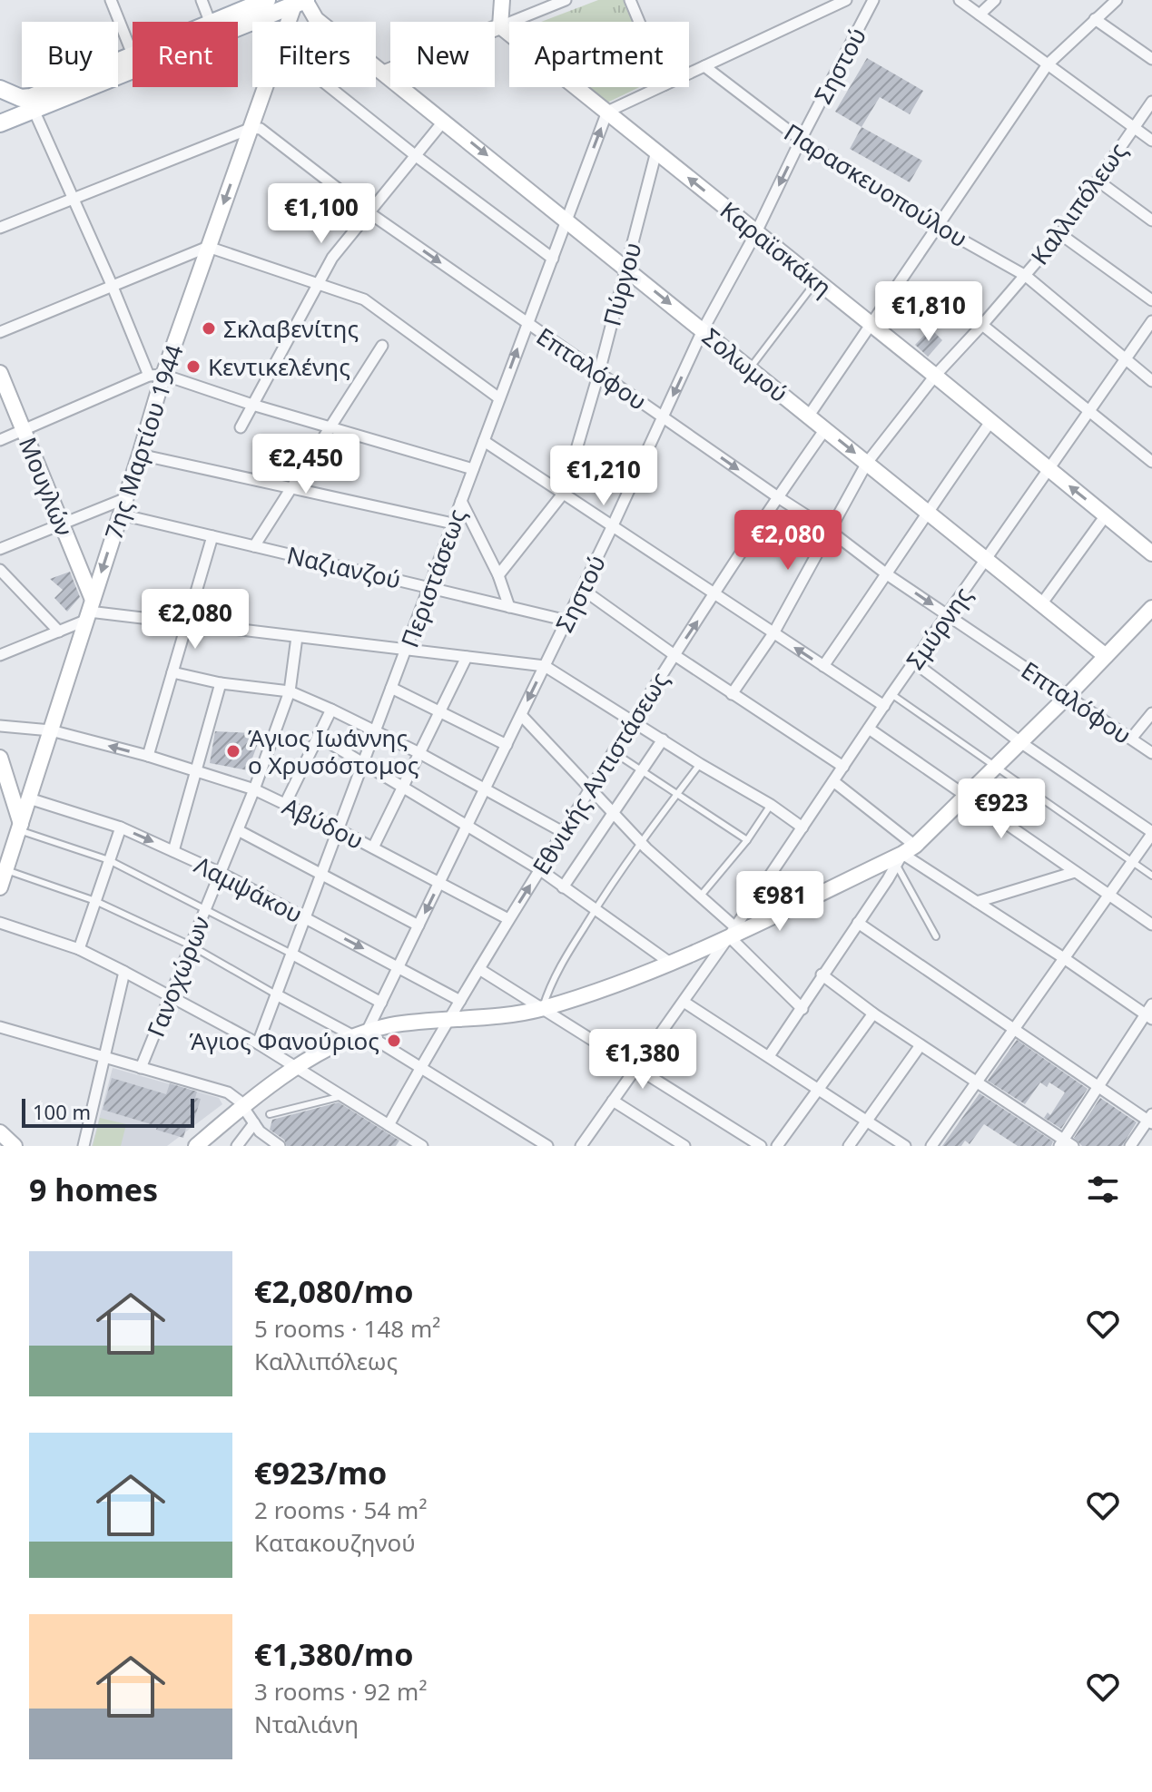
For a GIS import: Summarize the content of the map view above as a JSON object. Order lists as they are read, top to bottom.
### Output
{
  "streets": {
    "main road": [
      "Καραϊσκάκη",
      "Σολωμού",
      "7ης Μαρτίου 1944",
      "Μουγλών"
    ],
    "street": [
      "Σηστού",
      "Παρασκευοπούλου",
      "Καλλιπόλεως",
      "Πύργου",
      "Επταλόφου",
      "Ναζιανζού",
      "Περιστάσεως",
      "Σμύρνης",
      "Εθνικής Αντιστάσεως",
      "Αβύδου",
      "Λαμψάκου",
      "Γανοχώρων"
    ]
  },
  "crossings": [
    ["Σηστού", "Παρασκευοπούλου"],
    ["Σηστού", "Καραϊσκάκη"],
    ["Σηστού", "Σολωμού"],
    ["Σηστού", "Επταλόφου"],
    ["Σηστού", "Ναζιανζού"],
    ["Σηστού", "Αβύδου"],
    ["Σηστού", "Λαμψάκου"],
    ["Παρασκευοπούλου", "Καλλιπόλεως"],
    ["Παρασκευοπούλου", "Σμύρνης"],
    ["Καλλιπόλεως", "Καραϊσκάκη"],
    ["Καλλιπόλεως", "Σολωμού"],
    ["Καλλιπόλεως", "Επταλόφου"],
    ["Καραϊσκάκη", "Πύργου"],
    ["Καραϊσκάκη", "Περιστάσεως"],
    ["Καραϊσκάκη", "Σμύρνης"],
    ["Πύργου", "Σολωμού"],
    ["Πύργου", "Επταλόφου"],
    ["Σολωμού", "7ης Μαρτίου 1944"],
    ["Σολωμού", "Περιστάσεως"],
    ["Σολωμού", "Σμύρνης"],
    ["Σολωμού", "Εθνικής Αντιστάσεως"],
    ["Επταλόφου", "7ης Μαρτίου 1944"],
    ["Επταλόφου", "Περιστάσεως"],
    ["Επταλόφου", "Σμύρνης"],
    ["Επταλόφου", "Εθνικής Αντιστάσεως"],
    ["7ης Μαρτίου 1944", "Μουγλών"],
    ["7ης Μαρτίου 1944", "Ναζιανζού"],
    ["7ης Μαρτίου 1944", "Αβύδου"],
    ["7ης Μαρτίου 1944", "Λαμψάκου"],
    ["Ναζιανζού", "Περιστάσεως"],
    ["Περιστάσεως", "Αβύδου"],
    ["Περιστάσεως", "Λαμψάκου"],
    ["Εθνικής Αντιστάσεως", "Αβύδου"],
    ["Εθνικής Αντιστάσεως", "Λαμψάκου"],
    ["Αβύδου", "Γανοχώρων"],
    ["Λαμψάκου", "Γανοχώρων"]
  ],
  "places": [
    "Σκλαβενίτης",
    "Κεντικελένης",
    "Άγιος Ιωάννης ο Χρυσόστομος",
    "Άγιος Φανούριος"
  ],
  "scale_bar": "100 m",
  "page": {
    "chip": [
      "Buy",
      "Rent",
      "Filters",
      "New",
      "Apartment"
    ],
    "price": [
      "€1,100",
      "€1,810",
      "€2,450",
      "€1,210",
      "€2,080",
      "€2,080",
      "€923",
      "€981",
      "€1,380"
    ],
    "scale": "100 m",
    "heading": "9 homes",
    "list": [
      {
        "name": "€2,080/mo",
        "note": "5 rooms · 148 m² · Καλλιπόλεως"
      },
      {
        "name": "€923/mo",
        "note": "2 rooms · 54 m² · Κατακουζηνού"
      },
      {
        "name": "€1,380/mo",
        "note": "3 rooms · 92 m² · Νταλιάνη"
      }
    ]
  }
}
